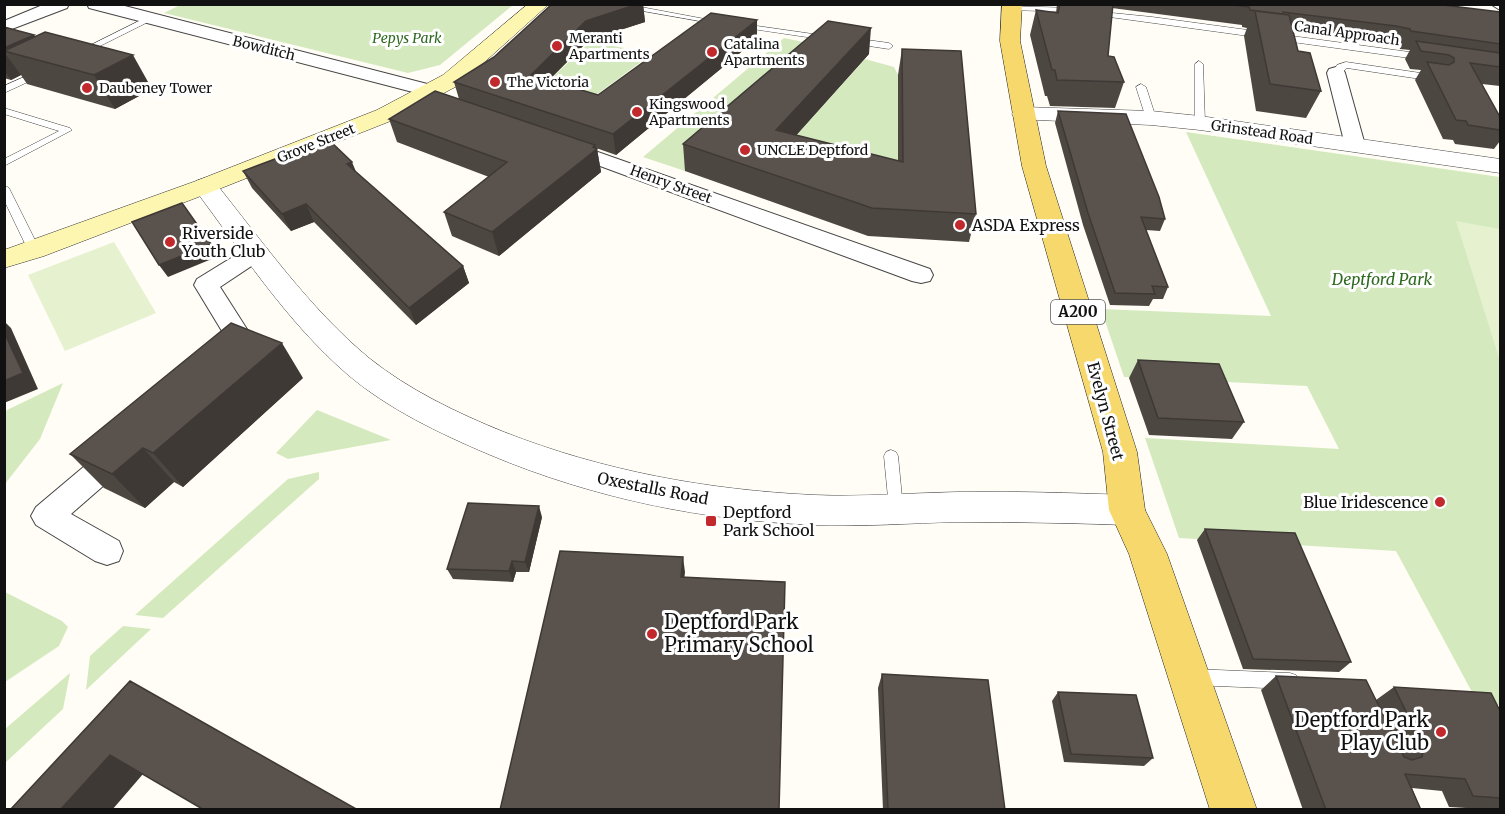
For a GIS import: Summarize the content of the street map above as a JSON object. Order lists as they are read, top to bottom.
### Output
{
  "streets": {
    "main road": ["Grove Street", "A200", "Evelyn Street"],
    "street": [
      "Bowditch",
      "Grinstead Road",
      "Henry Street",
      "Oxestalls Road"
    ],
    "lane": ["Canal Approach"]
  },
  "crossings": [
    ["Canal Approach", "Evelyn Street"],
    ["Bowditch", "Grove Street"],
    ["Grinstead Road", "Evelyn Street"],
    ["Grove Street", "Oxestalls Road"],
    ["Evelyn Street", "Oxestalls Road"]
  ],
  "parks": ["Pepys Park", "Deptford Park"],
  "places": {
    "other": [
      "Meranti Apartments",
      "Catalina Apartments",
      "The Victoria",
      "Daubeney Tower",
      "Kingswood Apartments",
      "UNCLE Deptford",
      "ASDA Express",
      "Riverside Youth Club",
      "Blue Iridescence",
      "Deptford Park Primary School",
      "Deptford Park Play Club"
    ],
    "transit": ["Deptford Park School"]
  }
}
